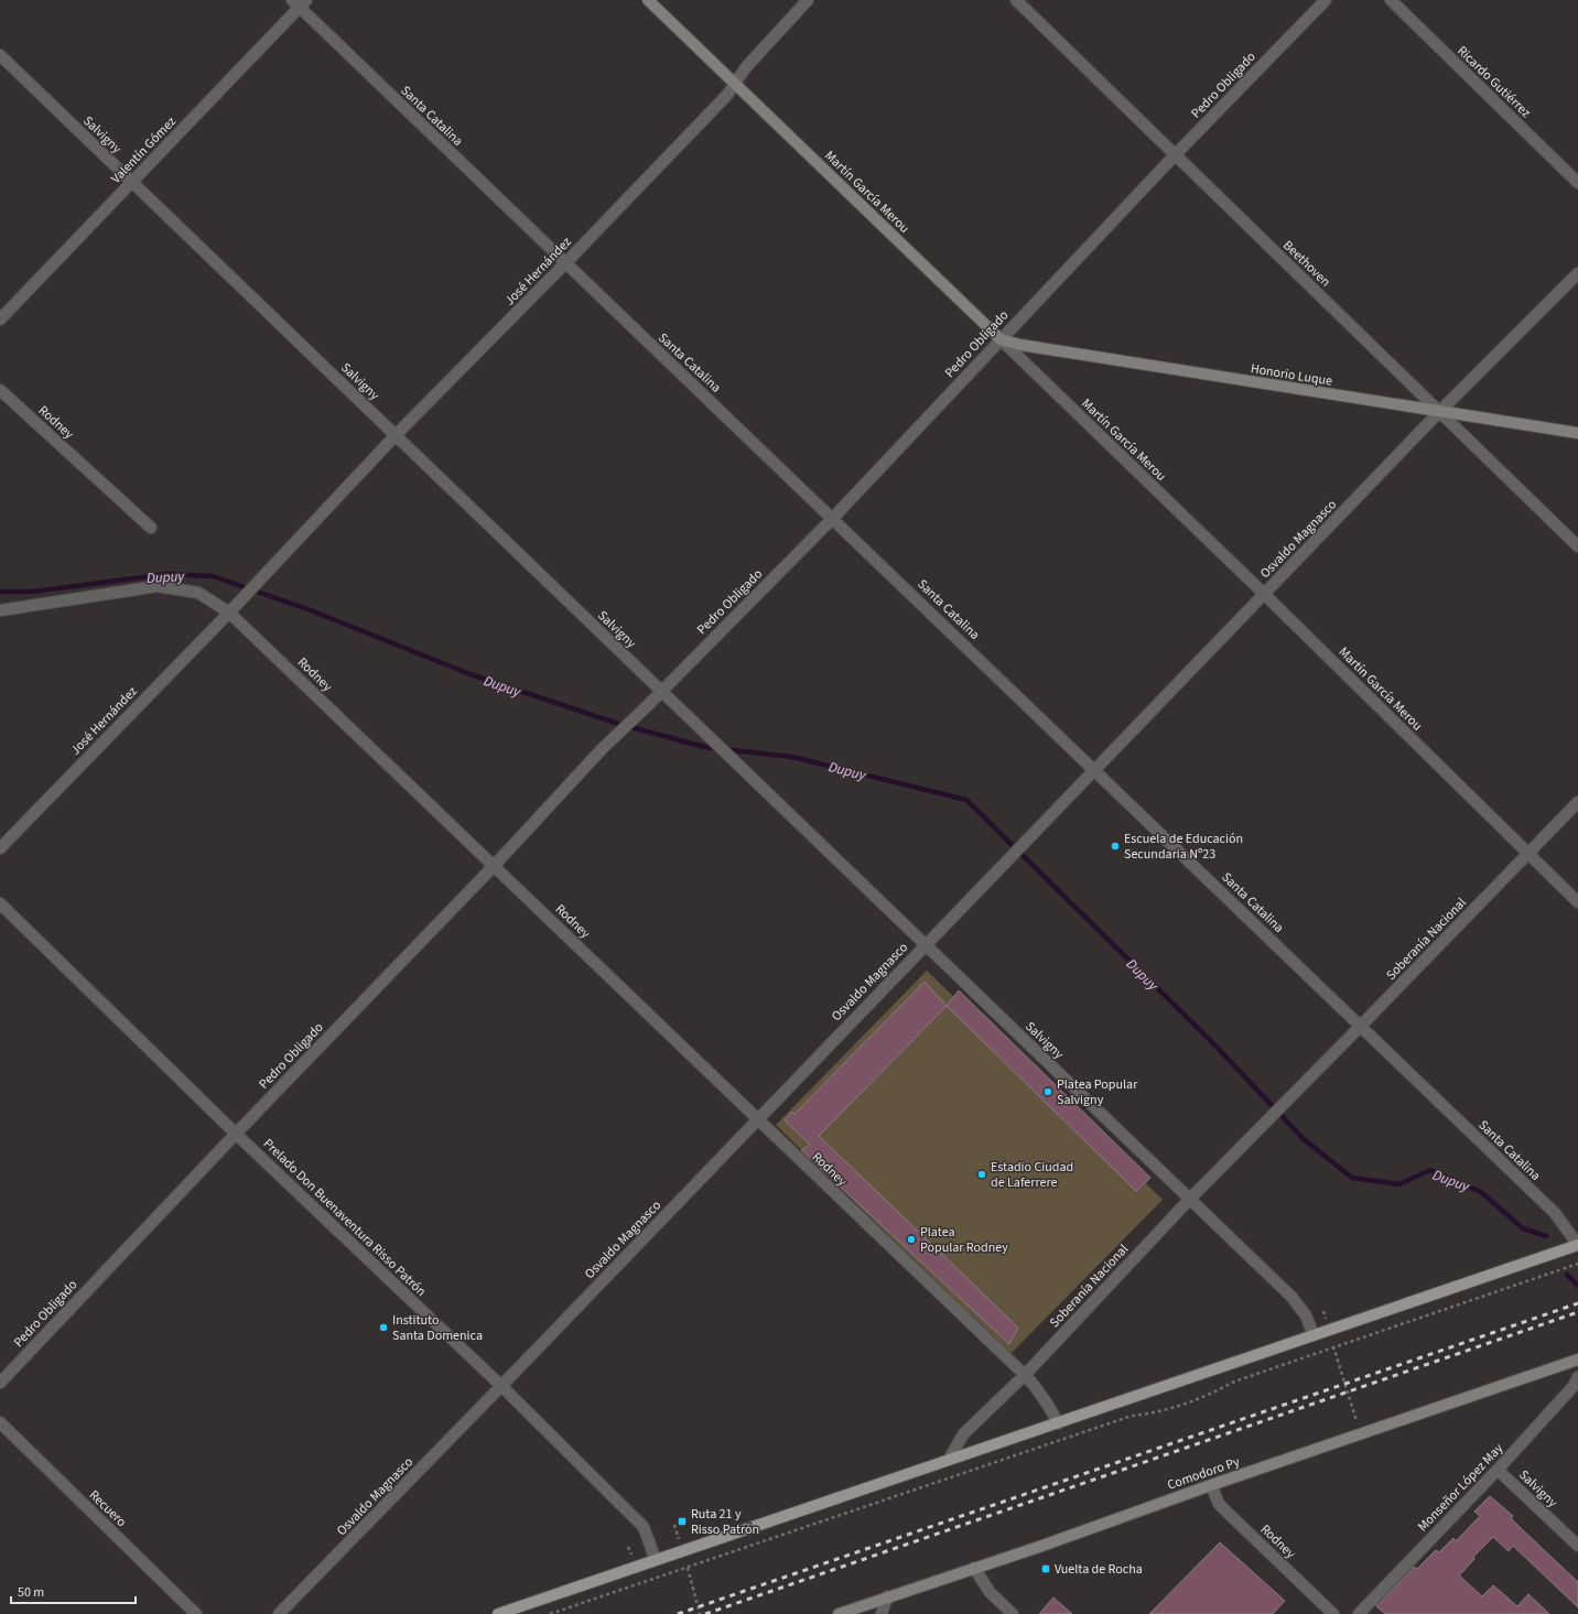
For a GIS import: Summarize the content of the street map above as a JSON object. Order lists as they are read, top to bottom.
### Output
{
  "streets": {
    "street": [
      "Ricardo Gutiérrez",
      "Pedro Obligado",
      "Santa Catalina",
      "Salvigny",
      "Valentín Gómez",
      "Martín García Merou",
      "Beethoven",
      "José Hernández",
      "Honorio Luque",
      "Rodney",
      "Osvaldo Magnasco",
      "Soberanía Nacional",
      "Prelado Don Buenaventura Risso Patrón",
      "Comodoro Py",
      "Monseñor López May",
      "Recuero"
    ]
  },
  "crossings": [
    ["Pedro Obligado", "Santa Catalina"],
    ["Pedro Obligado", "Salvigny"],
    ["Pedro Obligado", "Martín García Merou"],
    ["Pedro Obligado", "Beethoven"],
    ["Pedro Obligado", "Honorio Luque"],
    ["Pedro Obligado", "Rodney"],
    ["Pedro Obligado", "Prelado Don Buenaventura Risso Patrón"],
    ["Santa Catalina", "Valentín Gómez"],
    ["Santa Catalina", "José Hernández"],
    ["Santa Catalina", "Osvaldo Magnasco"],
    ["Santa Catalina", "Soberanía Nacional"],
    ["Salvigny", "Valentín Gómez"],
    ["Salvigny", "José Hernández"],
    ["Salvigny", "Osvaldo Magnasco"],
    ["Salvigny", "Soberanía Nacional"],
    ["Salvigny", "Monseñor López May"],
    ["Martín García Merou", "José Hernández"],
    ["Martín García Merou", "Honorio Luque"],
    ["Martín García Merou", "Osvaldo Magnasco"],
    ["Martín García Merou", "Soberanía Nacional"],
    ["Beethoven", "Honorio Luque"],
    ["Beethoven", "Osvaldo Magnasco"],
    ["José Hernández", "Rodney"],
    ["Honorio Luque", "Osvaldo Magnasco"],
    ["Rodney", "Osvaldo Magnasco"],
    ["Rodney", "Soberanía Nacional"],
    ["Rodney", "Comodoro Py"],
    ["Osvaldo Magnasco", "Prelado Don Buenaventura Risso Patrón"]
  ],
  "water": ["Dupuy"],
  "places": {
    "other": [
      "Escuela de Educación Secundaria Nº23",
      "Platea Popular Salvigny",
      "Estadio Ciudad de Laferrere",
      "Platea Popular Rodney",
      "Instituto Santa Domenica"
    ],
    "transit": ["Ruta 21 y Risso Patrón", "Vuelta de Rocha"]
  },
  "scale_bar": "50 m"
}
